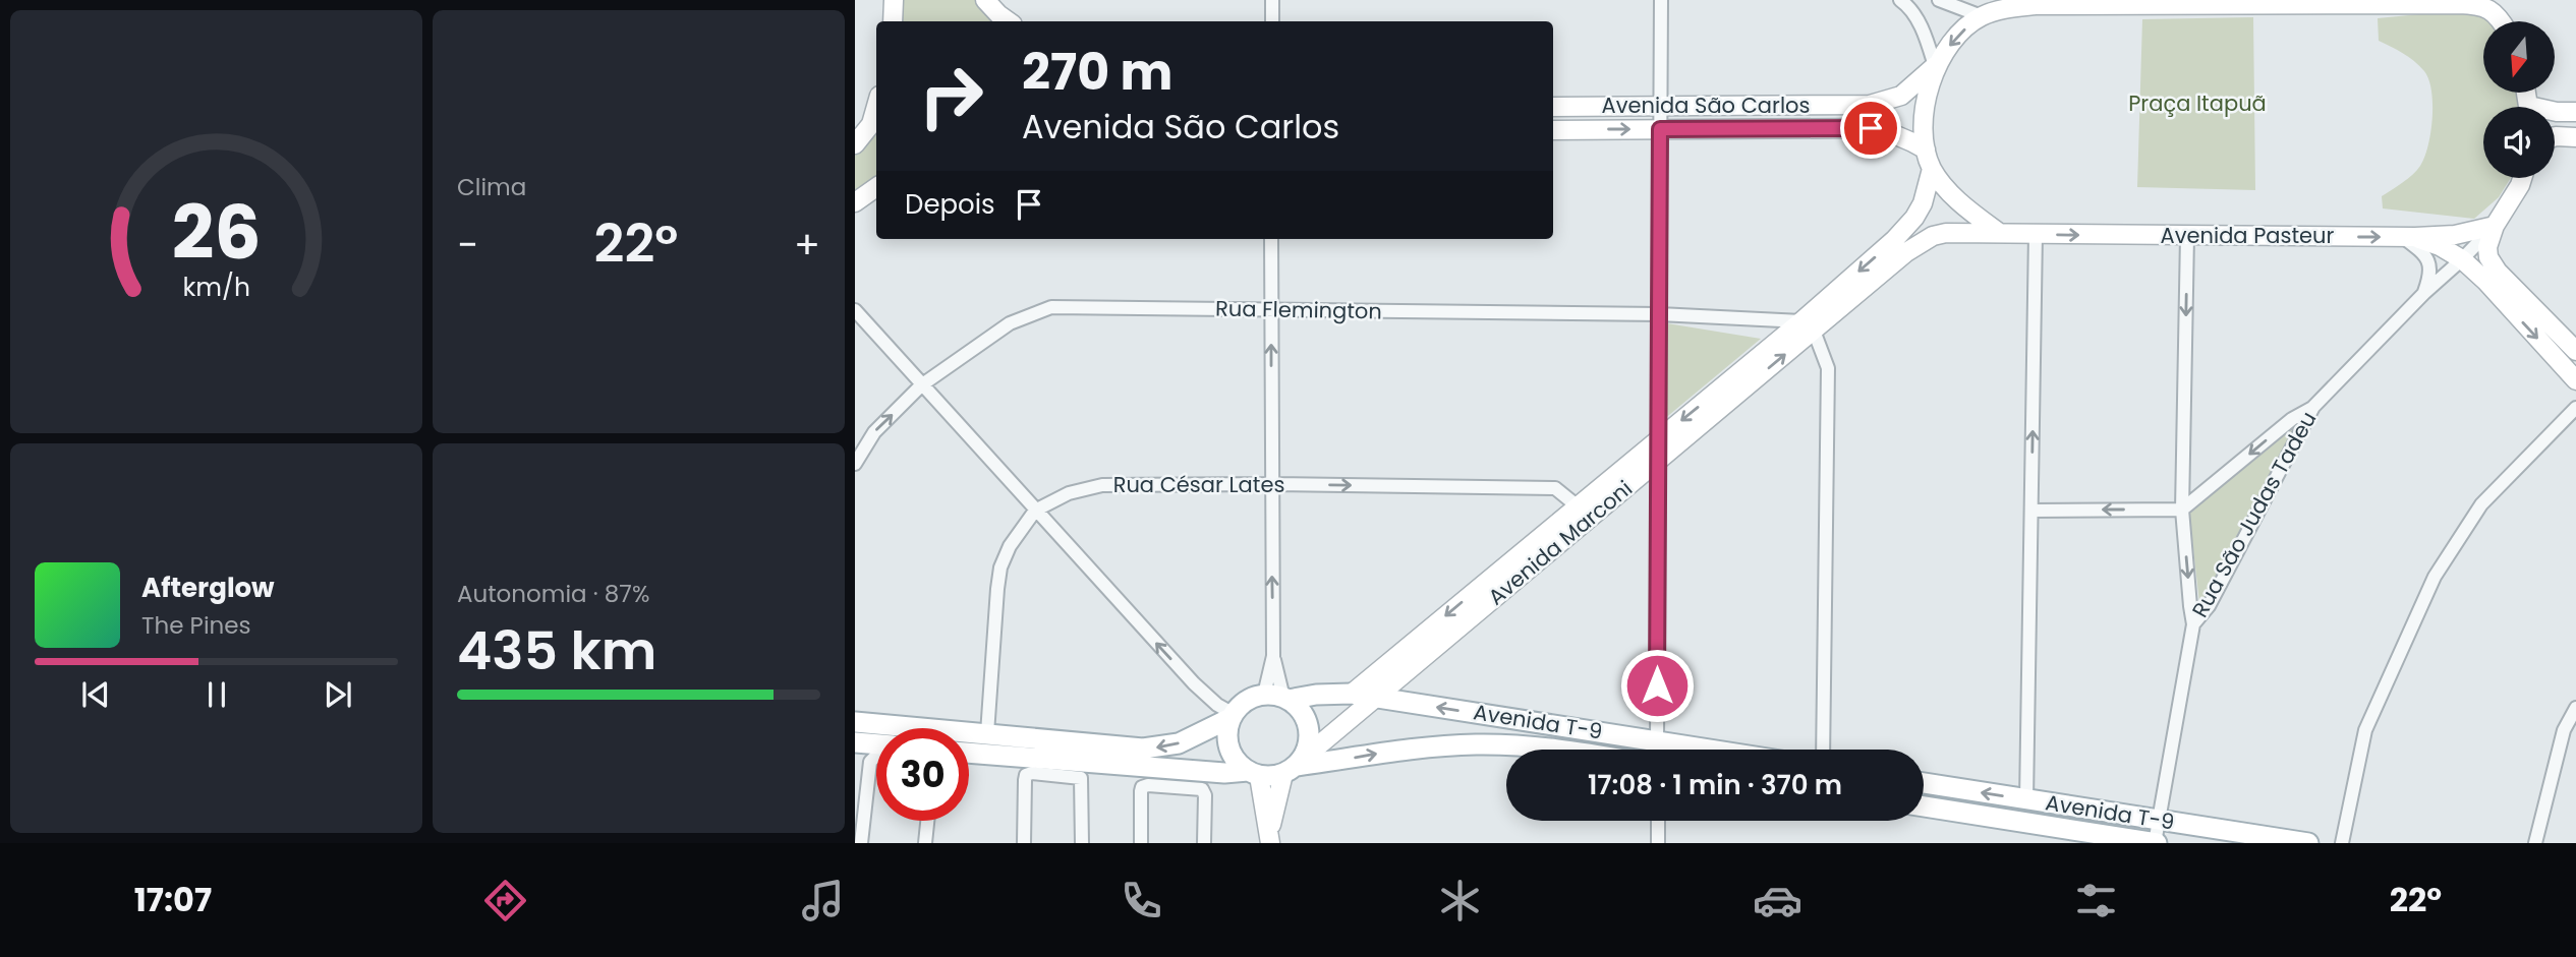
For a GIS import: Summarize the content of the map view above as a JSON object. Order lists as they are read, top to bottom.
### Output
{
  "streets": {
    "main road": [
      "Avenida São Carlos",
      "Avenida Pasteur",
      "Rua São Judas Tadeu",
      "Avenida Marconi",
      "Avenida T-9"
    ],
    "street": ["Rua Flemington", "Rua César Lates"]
  },
  "crossings": [
    ["Avenida Pasteur", "Rua São Judas Tadeu"],
    ["Avenida Pasteur", "Avenida Marconi"],
    ["Rua Flemington", "Avenida Marconi"],
    ["Rua César Lates", "Avenida Marconi"],
    ["Rua São Judas Tadeu", "Avenida T-9"],
    ["Avenida Marconi", "Avenida T-9"]
  ],
  "one_way": ["Avenida Pasteur", "Rua César Lates"],
  "parks": ["Praça Itapuã"],
  "north": "bottom",
  "page": {
    "tile": [
      "Clima",
      ["Autonomia · 87%", "435 km"]
    ],
    "turn": ["270 m", "Avenida São Carlos"],
    "then": "Depois",
    "heat": ["−", "22°", "+"],
    "song": ["Afterglow", "The Pines"],
    "limit": "30",
    "trip": "17:08 · 1 min · 370 m",
    "tabs": ["17:07", "22°"],
    "gauge": ["26", "km/h"]
  }
}
